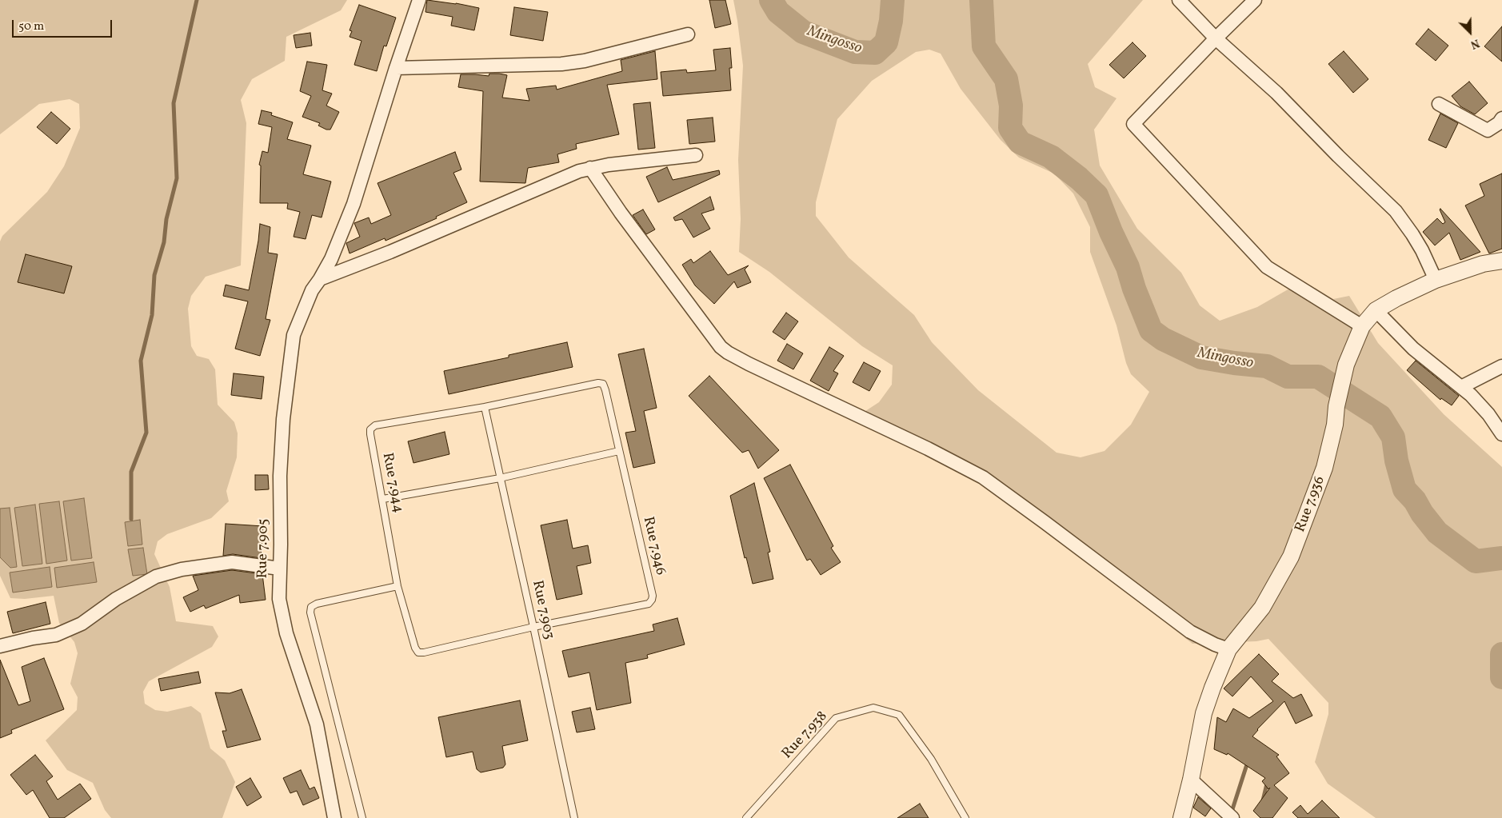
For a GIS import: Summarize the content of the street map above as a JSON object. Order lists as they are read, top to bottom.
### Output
{
  "streets": {
    "street": ["Rue 7.936", "Rue 7.905"],
    "lane": [
      "Rue 7.944",
      "Rue 7.946",
      "Rue 7.903",
      "Rue 7.938"
    ]
  },
  "crossings": [
    ["Rue 7.944", "Rue 7.946"],
    ["Rue 7.944", "Rue 7.903"],
    ["Rue 7.946", "Rue 7.903"]
  ],
  "water": ["Mingosso"],
  "scale_bar": "50 m",
  "north": "bottom right"
}
